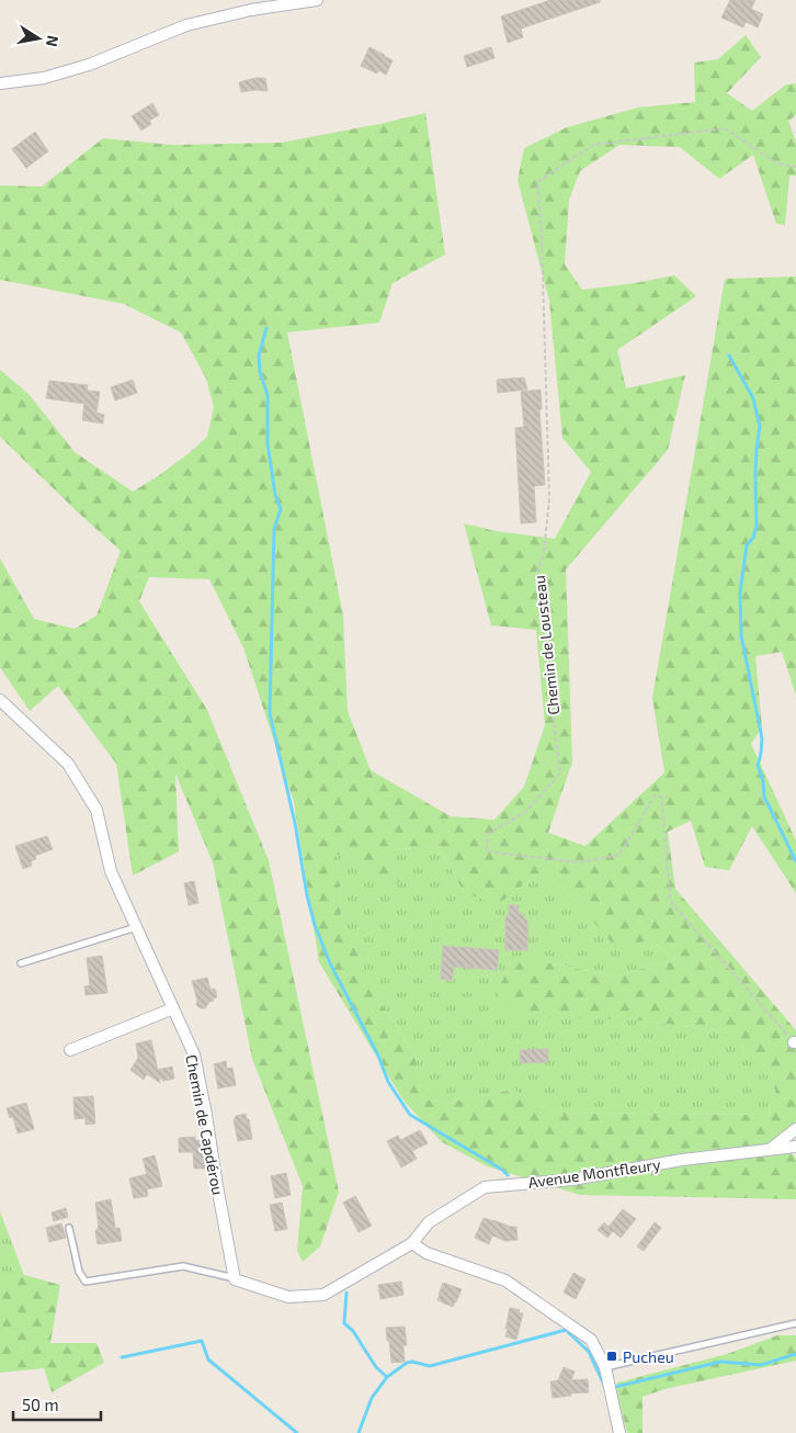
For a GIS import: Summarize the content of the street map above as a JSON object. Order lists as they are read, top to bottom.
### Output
{
  "streets": {
    "street": ["Chemin de Capdérou", "Avenue Montfleury"],
    "path": ["Chemin de Lousteau"]
  },
  "places": {
    "transit": ["Pucheu"]
  },
  "scale_bar": "50 m",
  "north": "right"
}
